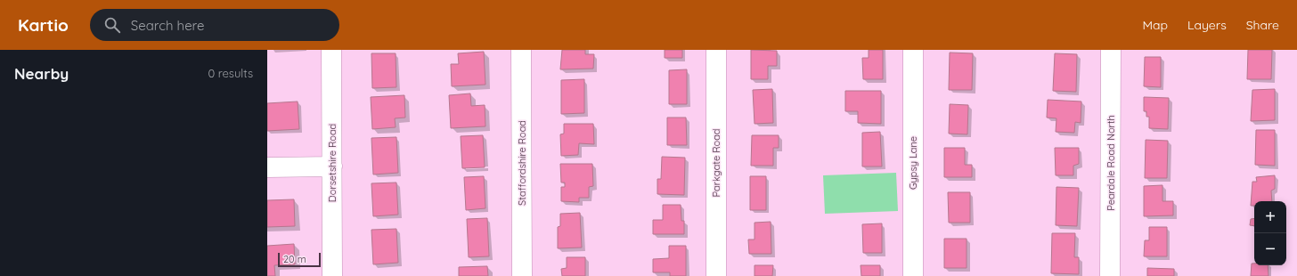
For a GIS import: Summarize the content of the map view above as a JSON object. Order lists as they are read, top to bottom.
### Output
{
  "streets": {
    "street": [
      "Dorsetshire Road",
      "Staffordshire Road",
      "Parkgate Road",
      "Gypsy Lane",
      "Peardale Road North"
    ]
  },
  "scale_bar": "20 m",
  "page": {
    "header": "Kartio",
    "search": "Search here",
    "nav": ["Map", "Layers", "Share"],
    "heading": ["Nearby", "0 results"],
    "map_buttons": ["+", "−"],
    "scale": "20 m"
  }
}
